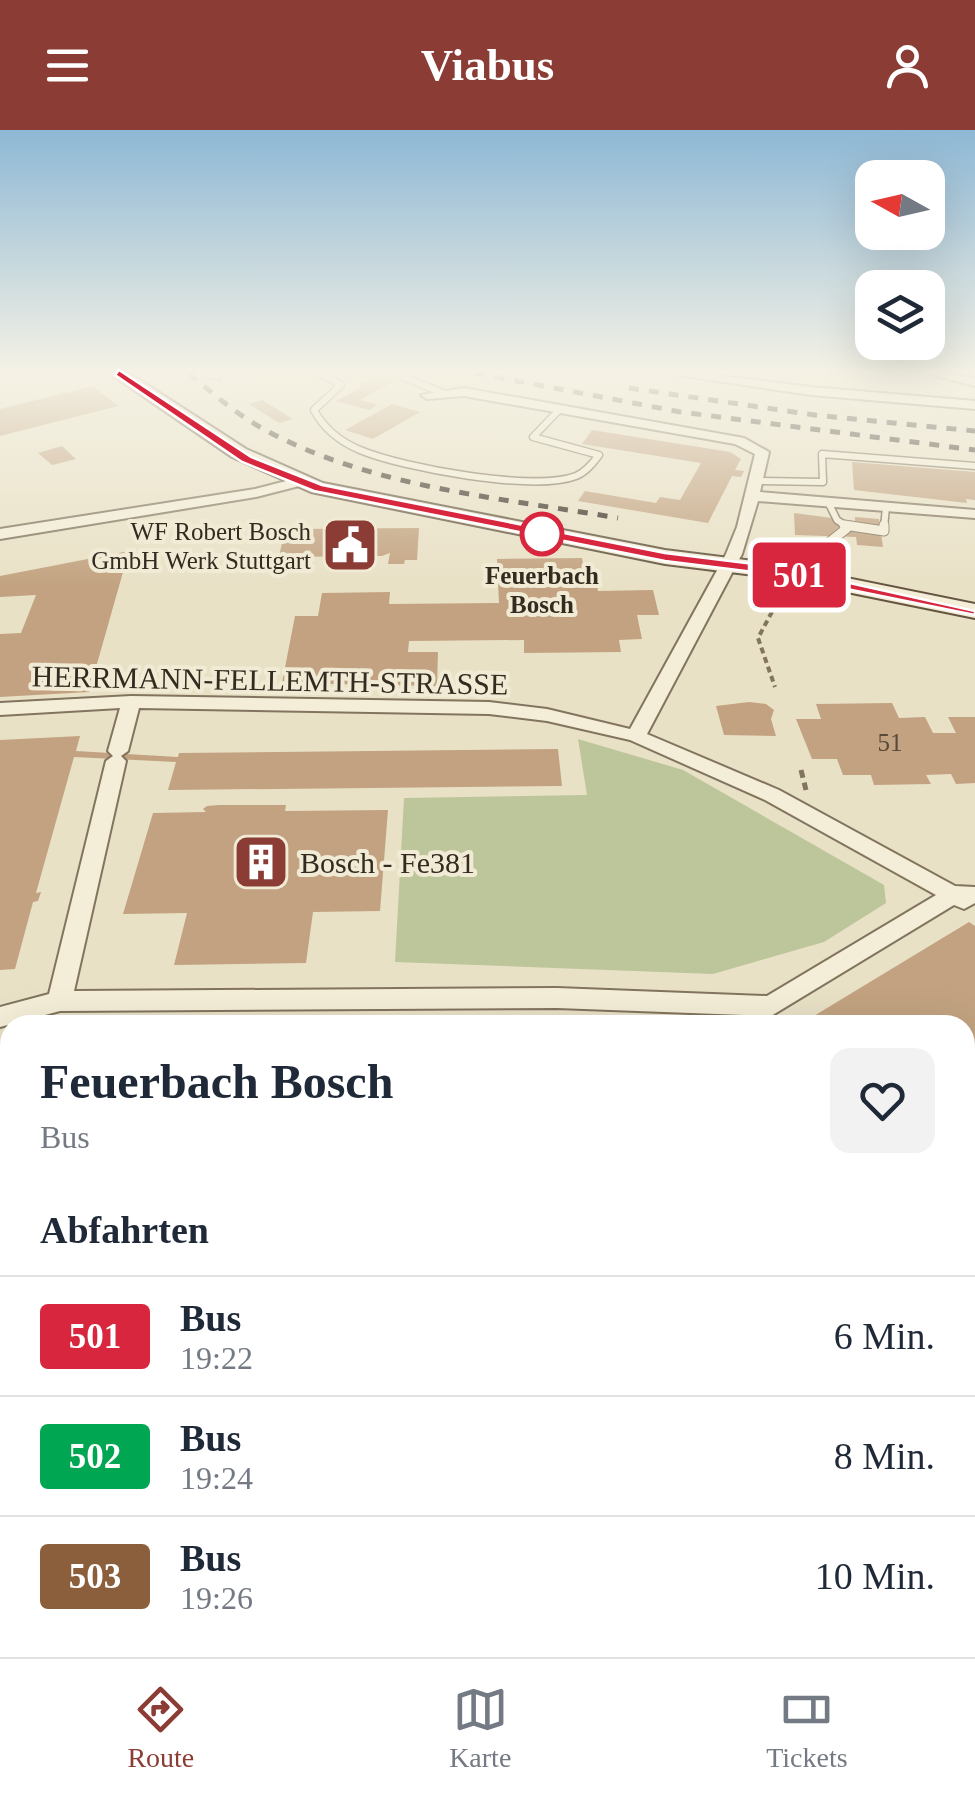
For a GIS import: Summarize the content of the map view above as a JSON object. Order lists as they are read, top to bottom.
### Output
{
  "streets": {
    "street": ["HERRMANN-FELLEMTH-STRASSE"]
  },
  "places": {
    "other": ["Feuerbach Bosch"],
    "public building": ["WF Robert Bosch GmbH Werk Stuttgart"],
    "building": ["Bosch - Fe381"]
  },
  "lines": ["bus line 501"],
  "house_numbers": ["51"],
  "north": "left",
  "page": {
    "header": "Viabus",
    "on_map": "501",
    "heading": [
      ["Feuerbach Bosch", "Bus"],
      "Abfahrten"
    ],
    "list": [
      {
        "mark": "501",
        "name": "Bus",
        "note": "19:22",
        "value": "6 Min."
      },
      {
        "mark": "502",
        "name": "Bus",
        "note": "19:24",
        "value": "8 Min."
      },
      {
        "mark": "503",
        "name": "Bus",
        "note": "19:26",
        "value": "10 Min."
      }
    ],
    "tabs": ["Route", "Karte", "Tickets"]
  }
}
